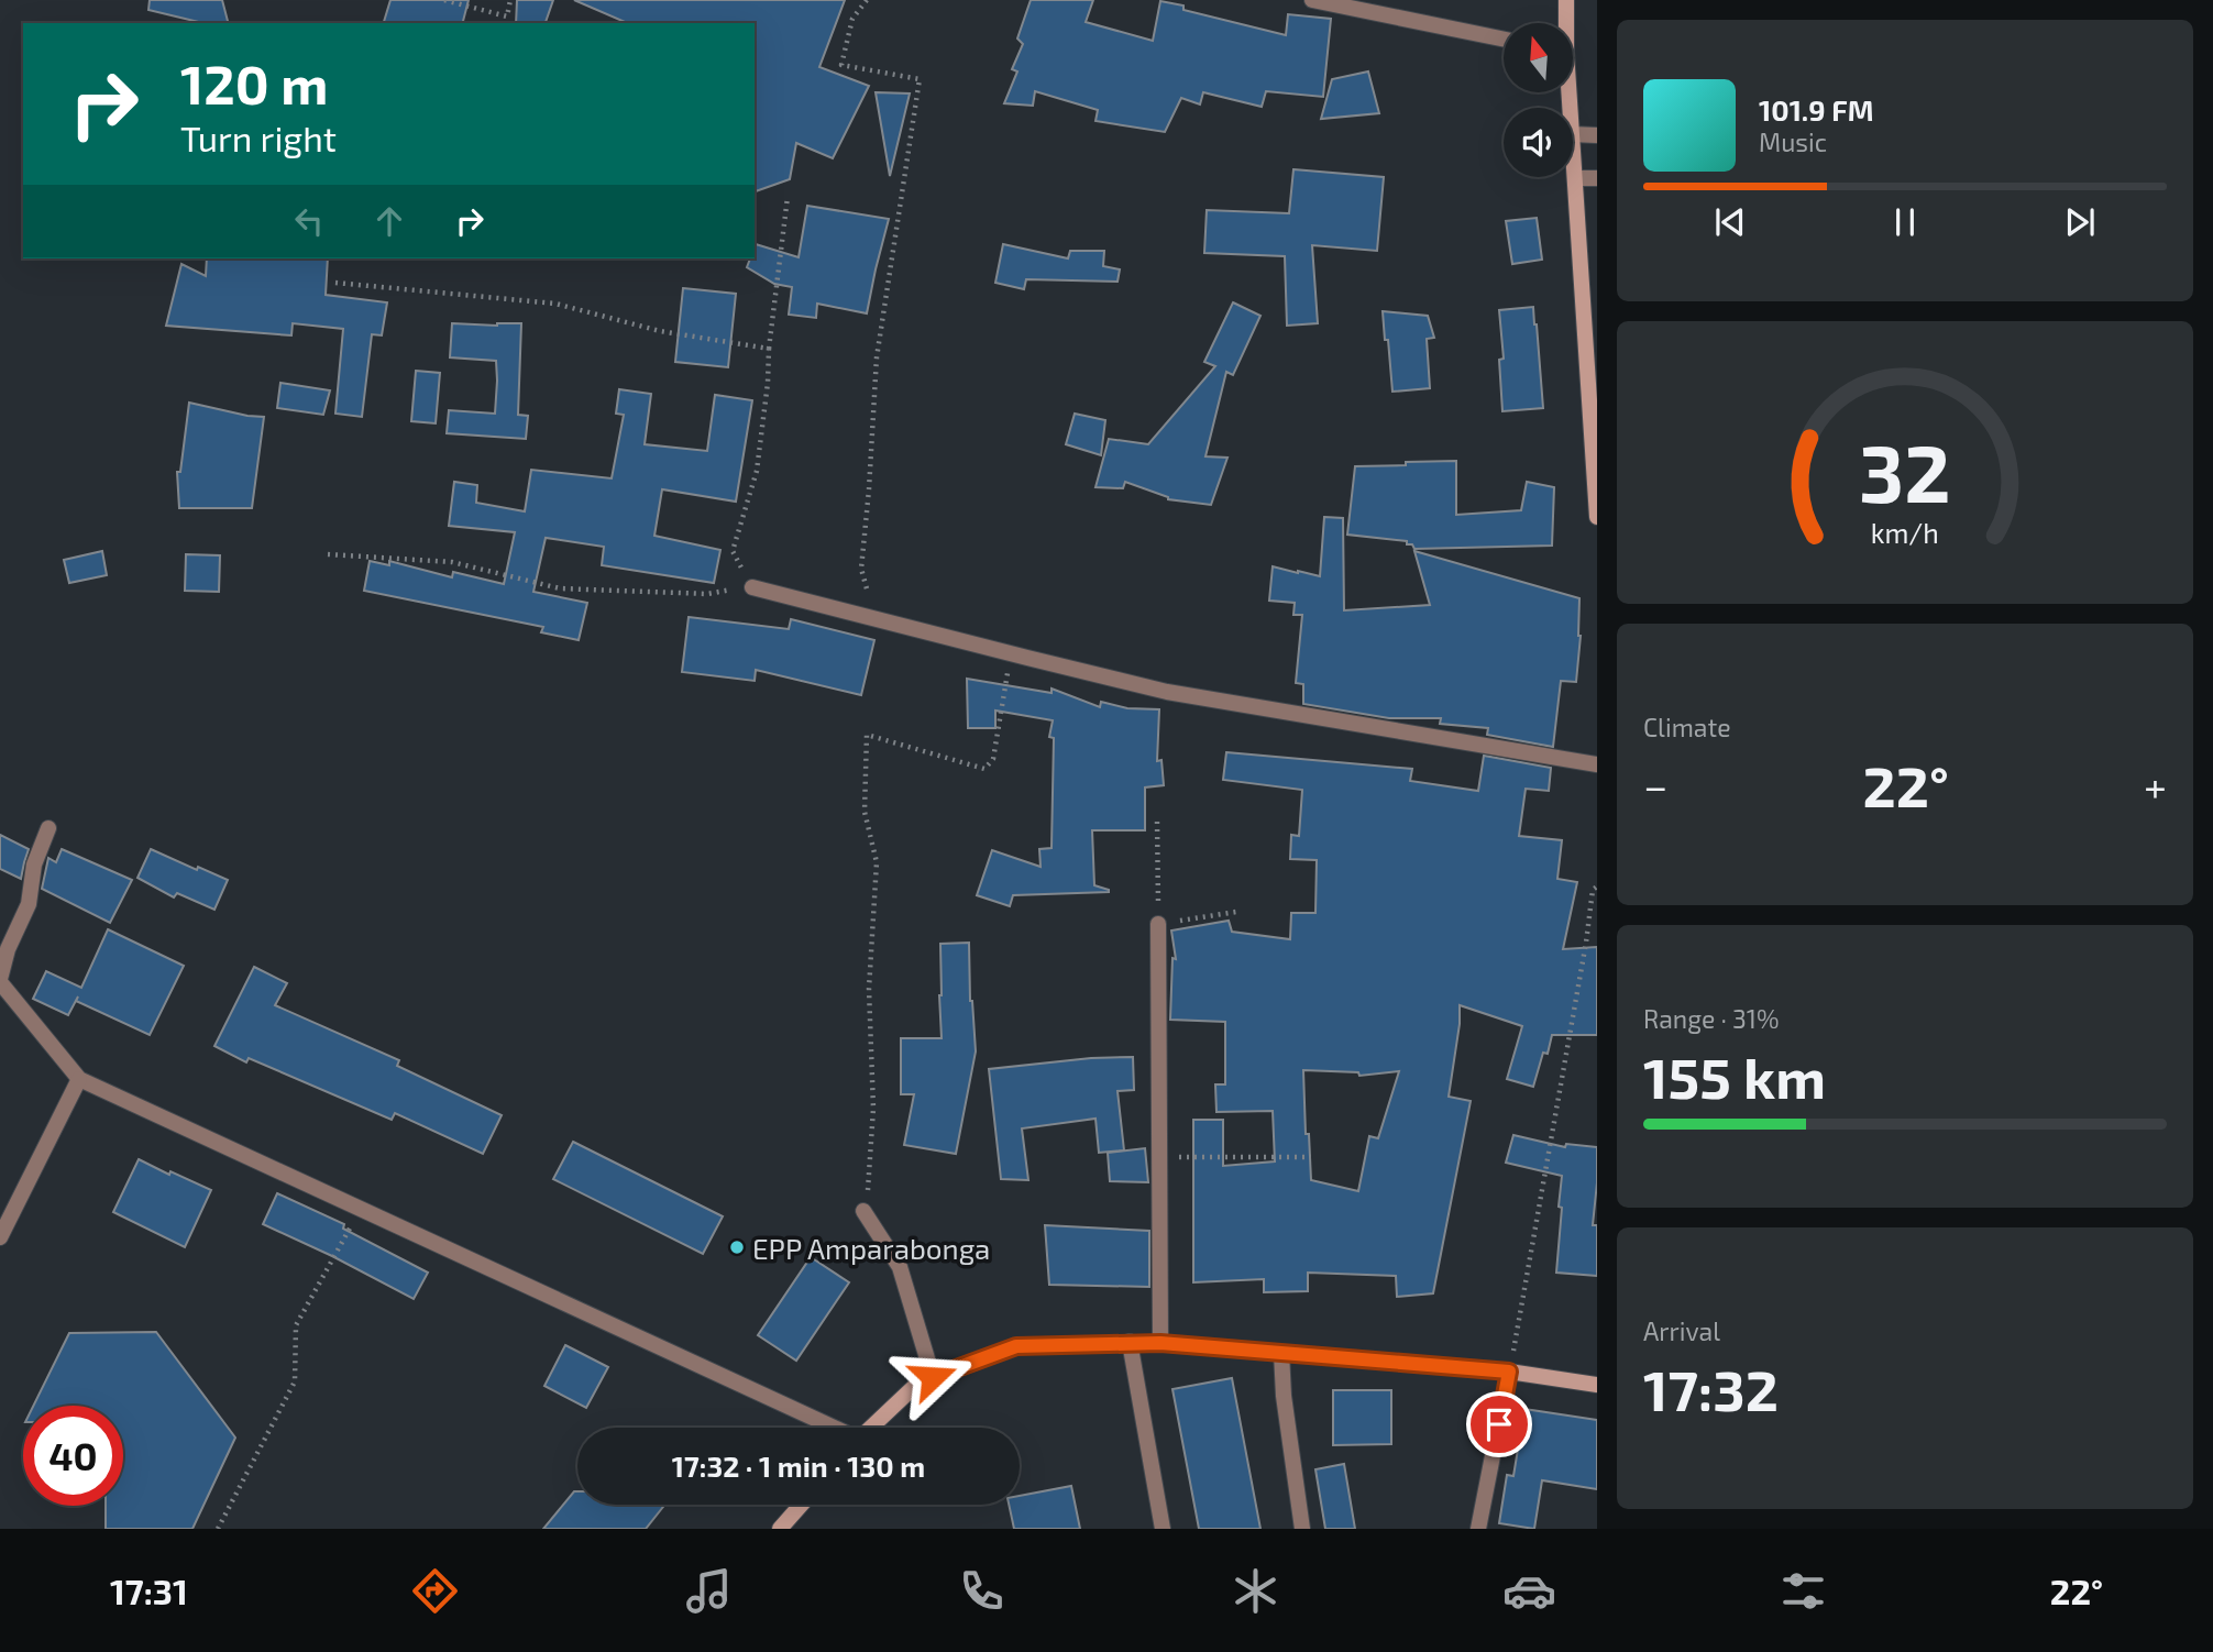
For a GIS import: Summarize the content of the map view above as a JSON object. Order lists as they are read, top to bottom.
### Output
{
  "places": ["EPP Amparabonga"],
  "north": "top",
  "page": {
    "turn": ["120 m", "Turn right"],
    "song": ["101.9 FM", "Music"],
    "tile": [
      "Climate",
      ["Range · 31%", "155 km"],
      ["Arrival", "17:32"]
    ],
    "heat": ["−", "22°", "+"],
    "limit": "40",
    "trip": "17:32 · 1 min · 130 m",
    "tabs": ["17:31", "22°"],
    "gauge": ["32", "km/h"]
  }
}
